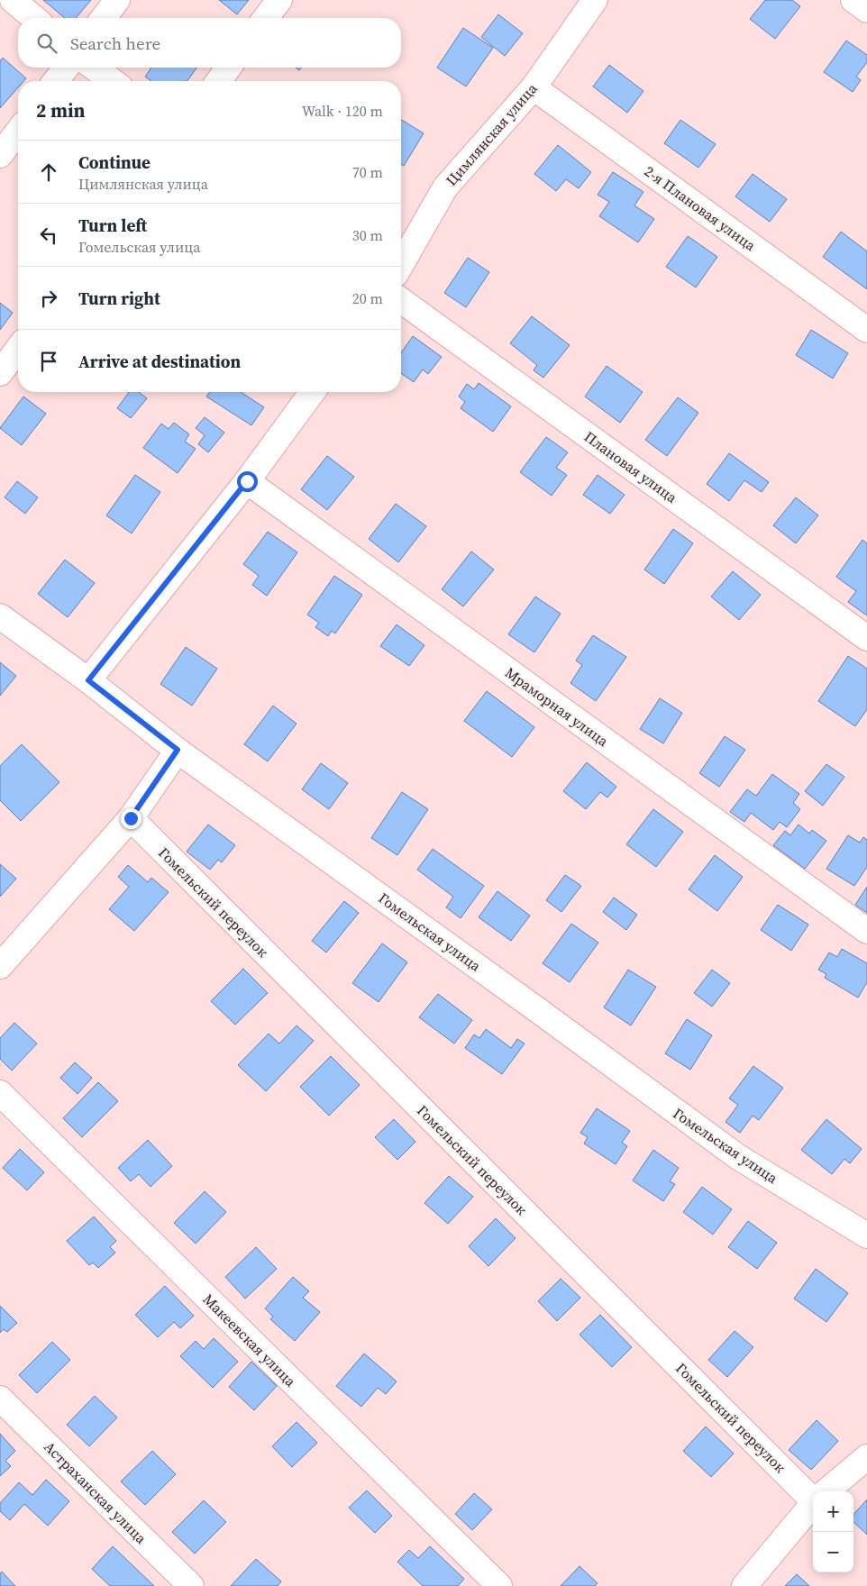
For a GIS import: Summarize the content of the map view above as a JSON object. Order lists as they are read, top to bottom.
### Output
{
  "streets": {
    "street": [
      "Цимлянская улица",
      "2-я Плановая улица",
      "Плановая улица",
      "Мраморная улица",
      "Гомельский переулок",
      "Гомельская улица",
      "Макеевская улица",
      "Астраханская улица"
    ]
  },
  "crossings": [
    ["Цимлянская улица", "2-я Плановая улица"]
  ],
  "page": {
    "search": "Search here",
    "heading": ["2 min", "Walk · 120 m"],
    "list": [
      ["Continue", "Цимлянская улица", "70 m"],
      ["Turn left", "Гомельская улица", "30 m"],
      ["Turn right", "20 m"],
      "Arrive at destination"
    ],
    "map_buttons": ["+", "−"]
  }
}
